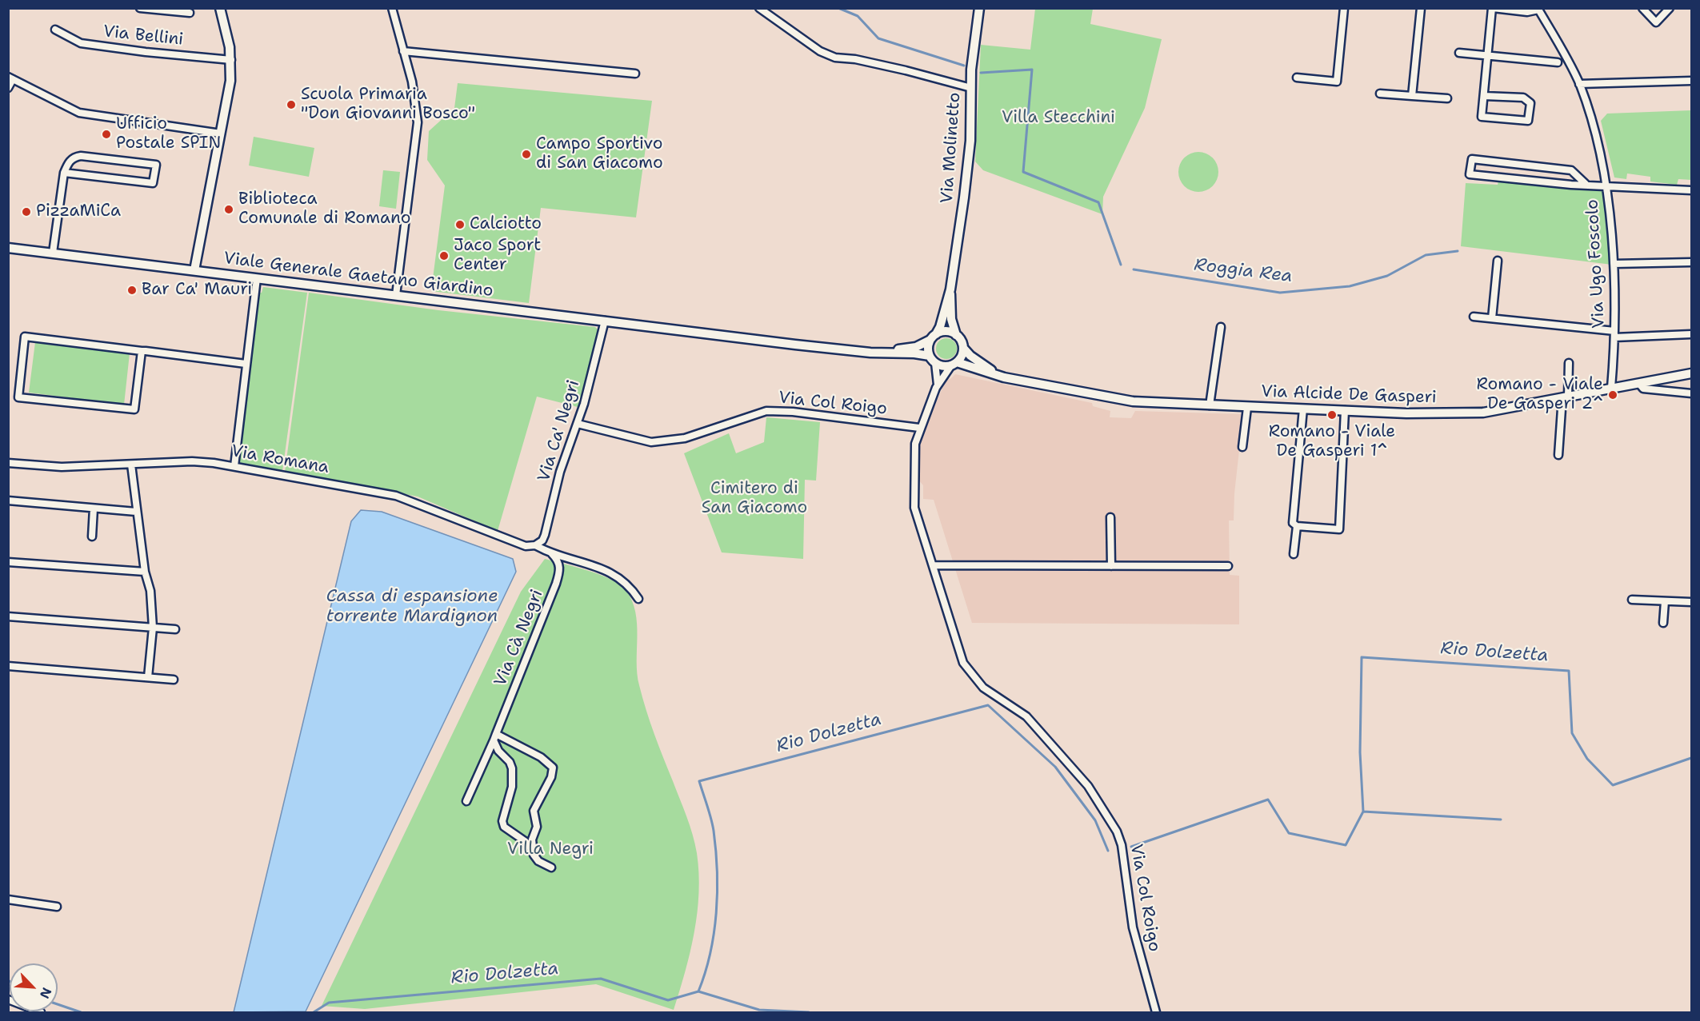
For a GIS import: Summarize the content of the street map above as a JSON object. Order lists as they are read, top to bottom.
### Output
{
  "streets": {
    "main road": ["Via Molinetto", "Viale Generale Gaetano Giardino", "Via Alcide De Gasperi"],
    "street": [
      "Via Bellini",
      "Via Ugo Foscolo",
      "Via Col Roigo",
      "Via Ca' Negri",
      "Via Romana",
      "Via Cà Negri"
    ]
  },
  "crossings": [
    ["Via Molinetto", "Viale Generale Gaetano Giardino"],
    ["Via Molinetto", "Via Alcide De Gasperi"],
    ["Via Molinetto", "Via Col Roigo"],
    ["Via Ugo Foscolo", "Via Alcide De Gasperi"],
    ["Viale Generale Gaetano Giardino", "Via Alcide De Gasperi"],
    ["Viale Generale Gaetano Giardino", "Via Col Roigo"],
    ["Viale Generale Gaetano Giardino", "Via Ca' Negri"],
    ["Via Alcide De Gasperi", "Via Col Roigo"],
    ["Via Col Roigo", "Via Ca' Negri"],
    ["Via Ca' Negri", "Via Romana"]
  ],
  "water": ["Roggia Rea", "Cassa di espansione torrente Mardignon", "Rio Dolzetta"],
  "parks": ["Villa Stecchini", "Cimitero di San Giacomo", "Villa Negri"],
  "places": [
    "Scuola Primaria \"Don Giovanni Bosco\"",
    "Ufficio Postale SPIN",
    "Campo Sportivo di San Giacomo",
    "Biblioteca Comunale di Romano",
    "PizzaMiCa",
    "Calciotto",
    "Jaco Sport Center",
    "Bar Ca' Mauri",
    "Romano - Viale De Gasperi 2^",
    "Romano - Viale De Gasperi 1^"
  ],
  "north": "bottom right"
}
